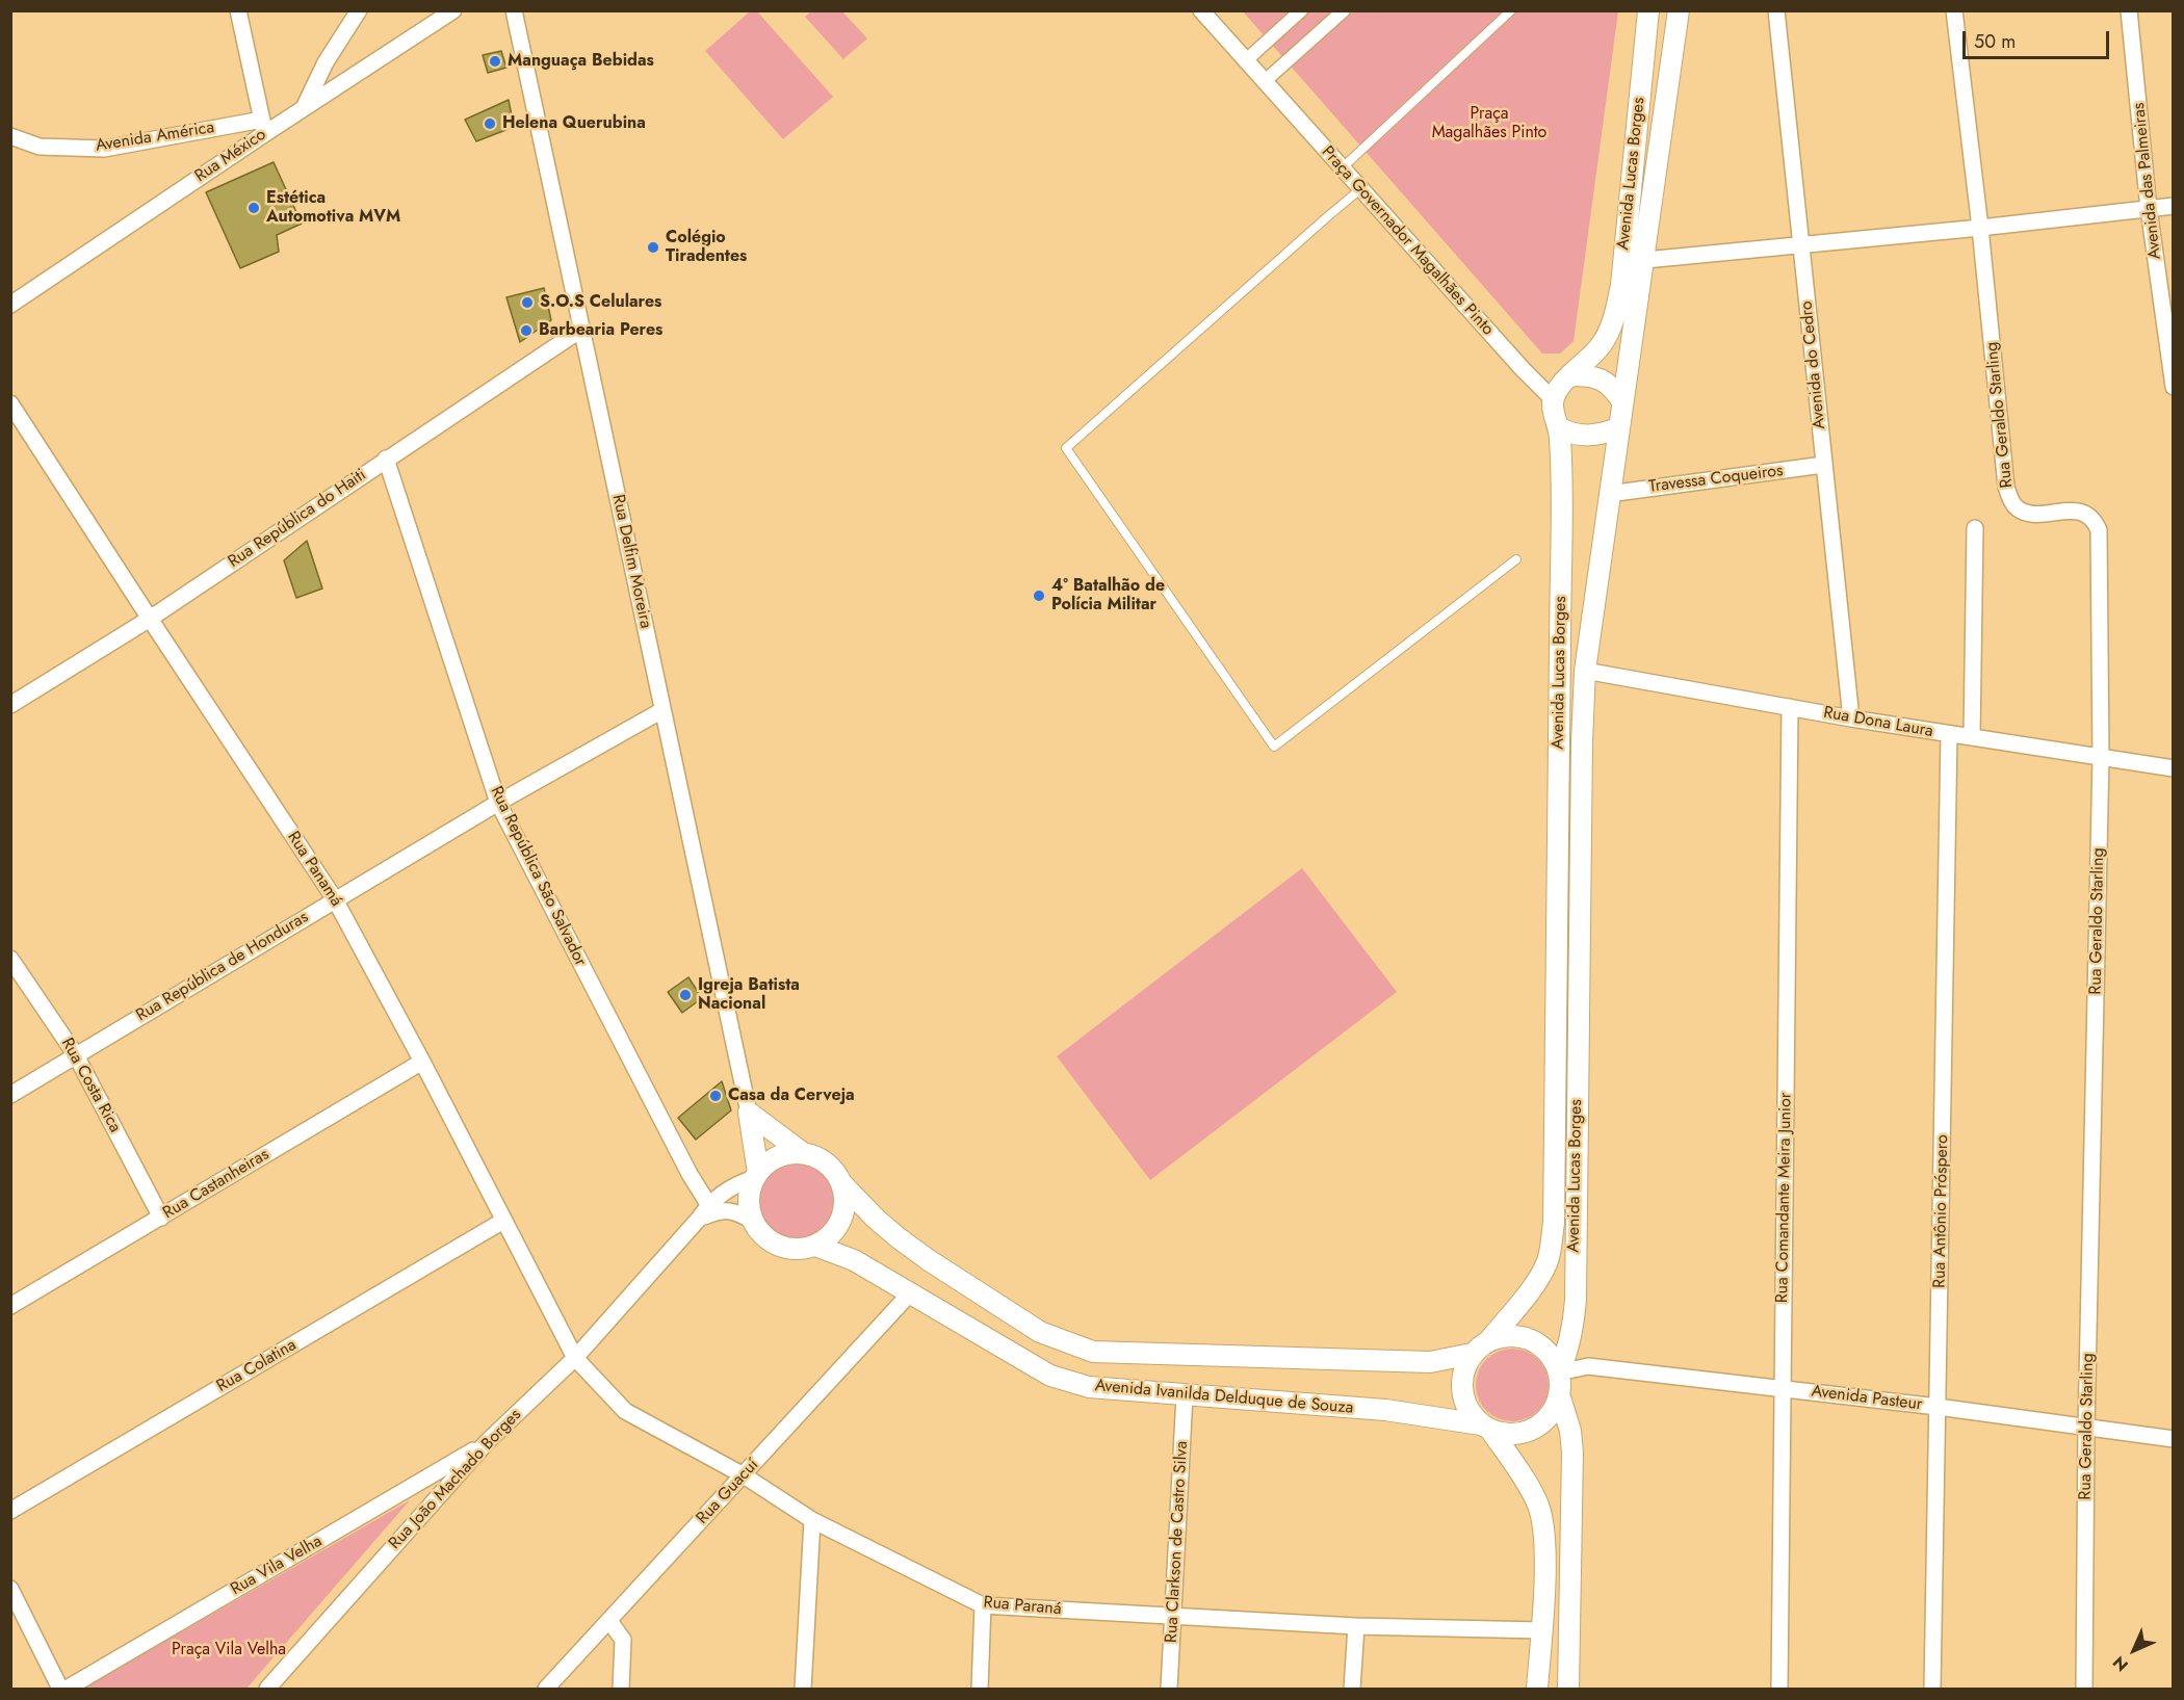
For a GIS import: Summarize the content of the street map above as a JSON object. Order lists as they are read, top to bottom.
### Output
{
  "streets": {
    "street": [
      "Avenida América",
      "Rua México",
      "Avenida Lucas Borges",
      "Avenida das Palmeiras",
      "Praça Governador Magalhães Pinto",
      "Avenida do Cedro",
      "Rua Geraldo Starling",
      "Travessa Coqueiros",
      "Rua República do Haiti",
      "Rua Delfim Moreira",
      "Rua Dona Laura",
      "Rua Panamá",
      "Rua República São Salvador",
      "Rua República de Honduras",
      "Rua Costa Rica",
      "Rua Castanheiras",
      "Rua Comandante Meira Junior",
      "Rua Antônio Próspero",
      "Rua Colatina",
      "Avenida Ivanilda Delduque de Souza",
      "Avenida Pasteur",
      "Rua João Machado Borges",
      "Rua Guacuí",
      "Rua Clarkson de Castro Silva",
      "Rua Vila Velha",
      "Rua Paraná"
    ]
  },
  "crossings": [
    ["Avenida América", "Rua México"],
    ["Avenida Lucas Borges", "Praça Governador Magalhães Pinto"],
    ["Avenida Lucas Borges", "Travessa Coqueiros"],
    ["Avenida Lucas Borges", "Rua Dona Laura"],
    ["Avenida Lucas Borges", "Avenida Ivanilda Delduque de Souza"],
    ["Avenida Lucas Borges", "Avenida Pasteur"],
    ["Avenida do Cedro", "Travessa Coqueiros"],
    ["Avenida do Cedro", "Rua Dona Laura"],
    ["Rua Geraldo Starling", "Rua Dona Laura"],
    ["Rua Geraldo Starling", "Avenida Pasteur"],
    ["Rua República do Haiti", "Rua Delfim Moreira"],
    ["Rua República do Haiti", "Rua Panamá"],
    ["Rua República do Haiti", "Rua República São Salvador"],
    ["Rua Delfim Moreira", "Rua República de Honduras"],
    ["Rua Dona Laura", "Rua Comandante Meira Junior"],
    ["Rua Dona Laura", "Rua Antônio Próspero"],
    ["Rua Panamá", "Rua República de Honduras"],
    ["Rua Panamá", "Rua Castanheiras"],
    ["Rua Panamá", "Rua Colatina"],
    ["Rua Panamá", "Rua João Machado Borges"],
    ["Rua Panamá", "Rua Paraná"],
    ["Rua República São Salvador", "Rua República de Honduras"],
    ["Rua República São Salvador", "Rua João Machado Borges"],
    ["Rua República de Honduras", "Rua Costa Rica"],
    ["Rua Costa Rica", "Rua Castanheiras"],
    ["Rua Comandante Meira Junior", "Avenida Pasteur"],
    ["Rua Antônio Próspero", "Avenida Pasteur"],
    ["Avenida Ivanilda Delduque de Souza", "Avenida Pasteur"],
    ["Avenida Ivanilda Delduque de Souza", "Rua João Machado Borges"],
    ["Avenida Ivanilda Delduque de Souza", "Rua Guacuí"],
    ["Avenida Ivanilda Delduque de Souza", "Rua Clarkson de Castro Silva"],
    ["Rua João Machado Borges", "Rua Vila Velha"],
    ["Rua João Machado Borges", "Rua Paraná"],
    ["Rua Guacuí", "Rua Paraná"],
    ["Rua Clarkson de Castro Silva", "Rua Paraná"]
  ],
  "parks": ["Praça Magalhães Pinto", "Praça Vila Velha"],
  "places": [
    "Manguaça Bebidas",
    "Helena Querubina",
    "Estética Automotiva MVM",
    "Colégio Tiradentes",
    "S.O.S Celulares",
    "Barbearia Peres",
    "4° Batalhão de Polícia Militar",
    "Igreja Batista Nacional",
    "Casa da Cerveja"
  ],
  "scale_bar": "50 m",
  "north": "bottom left"
}
